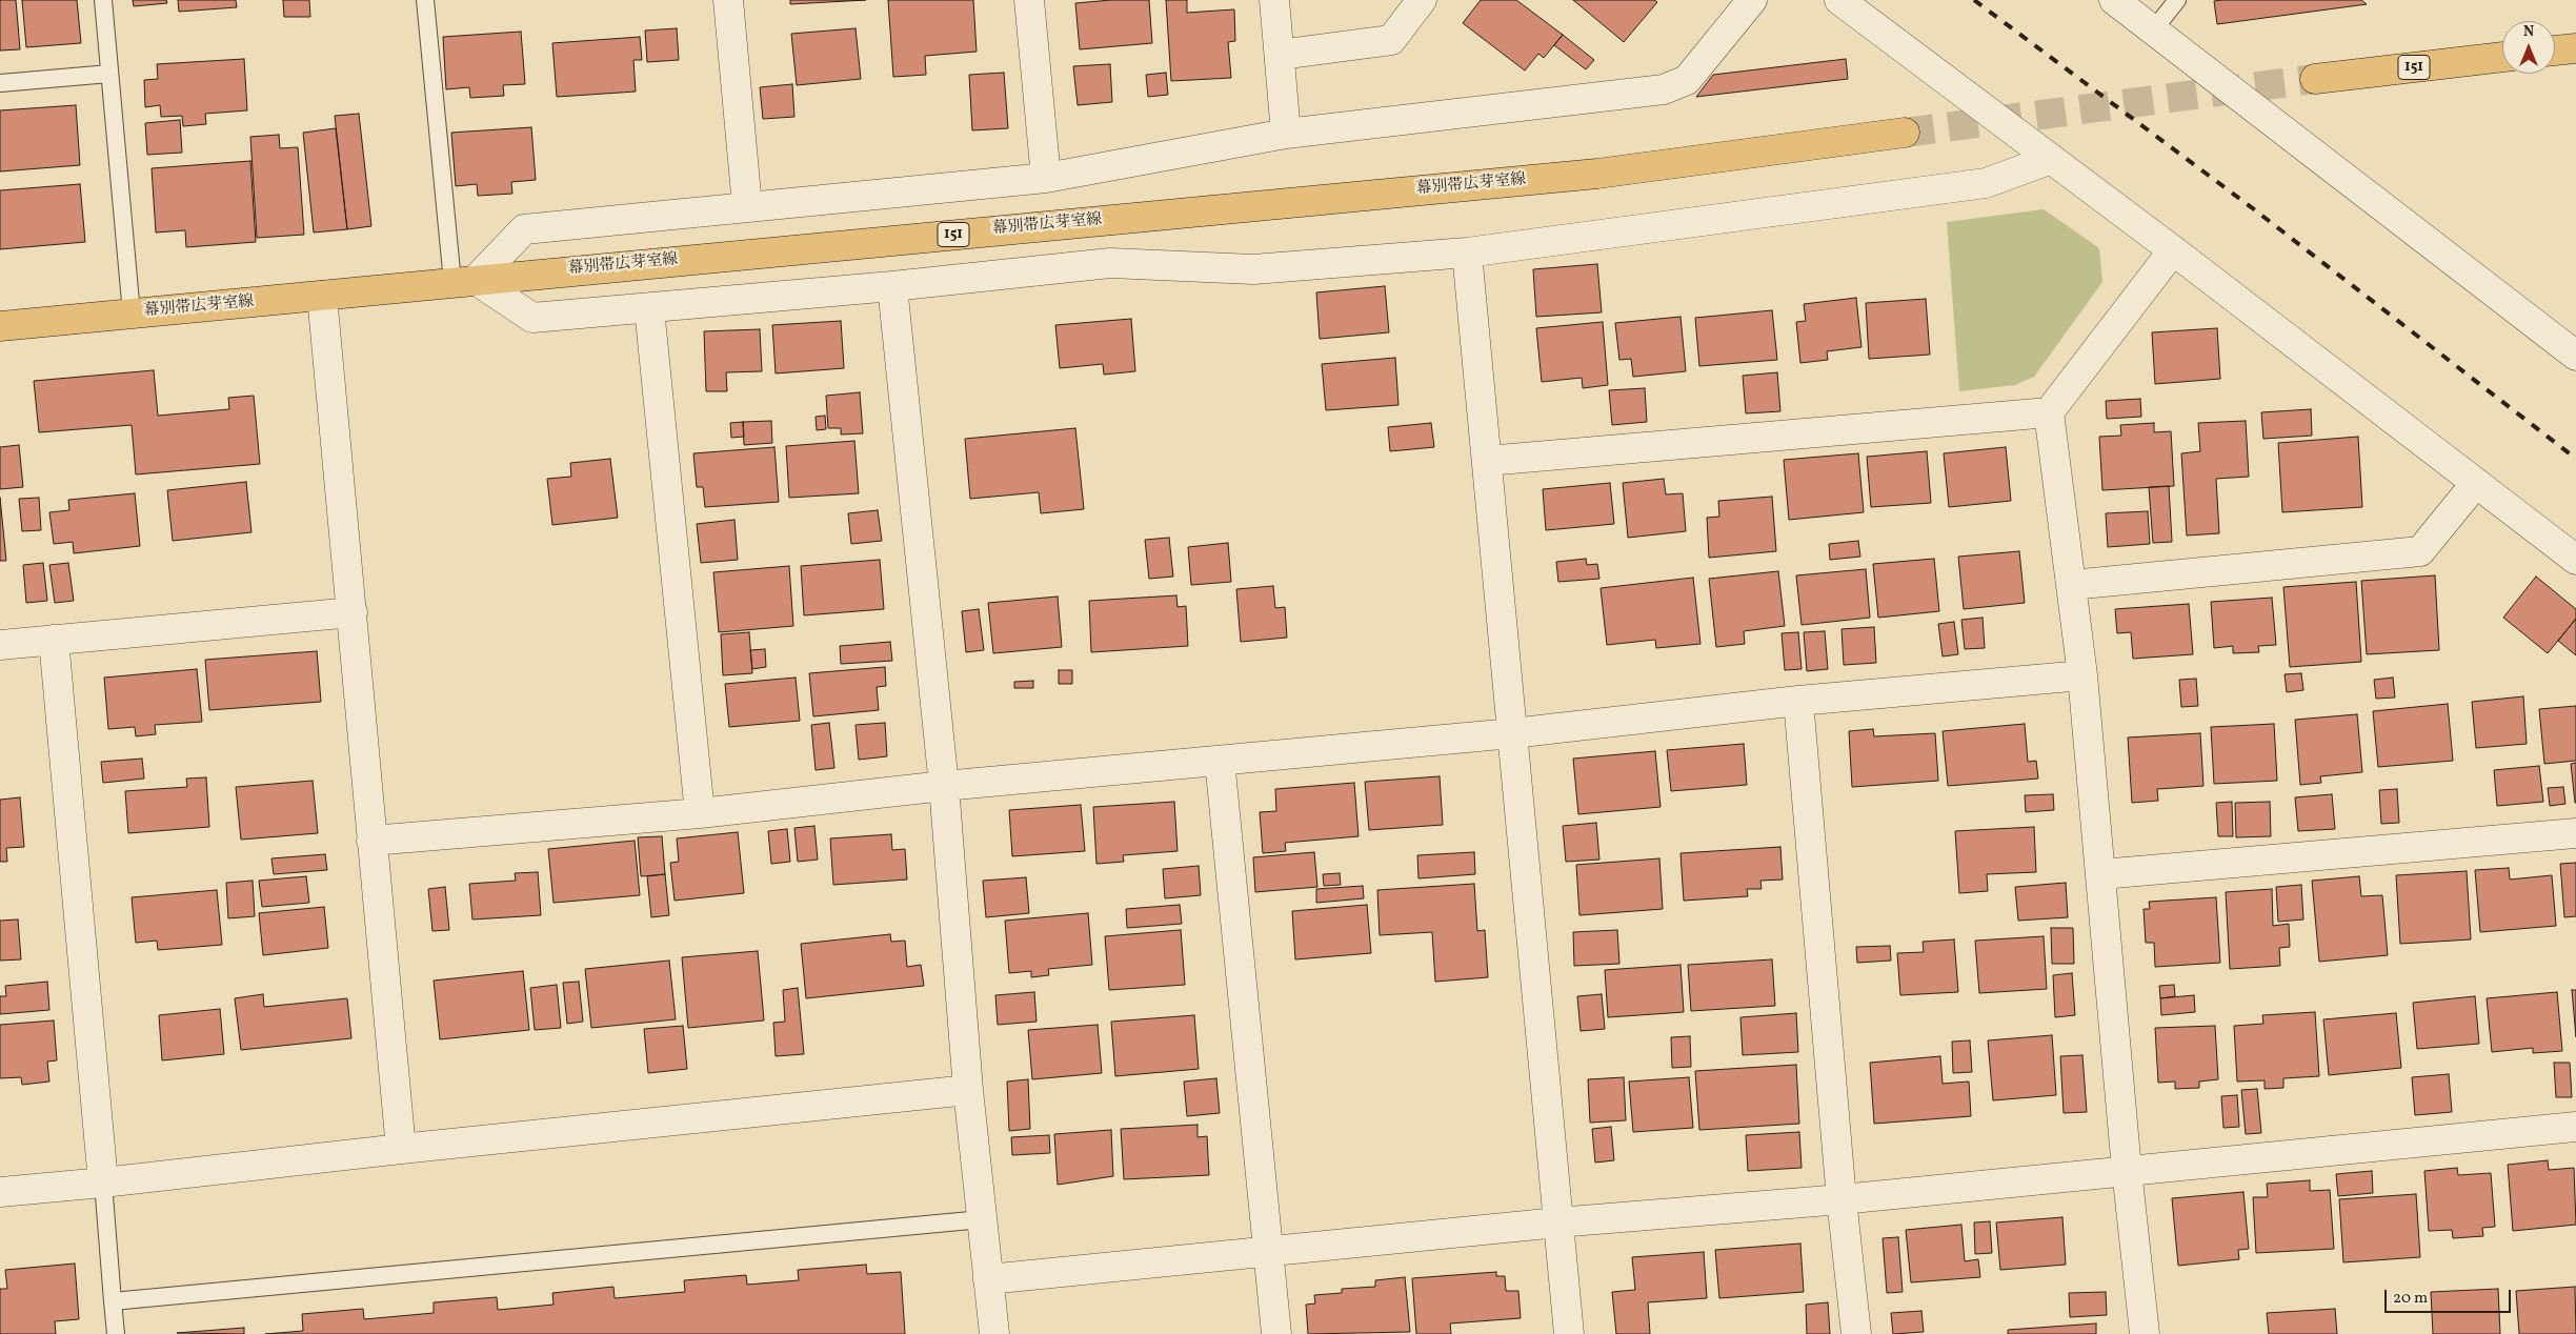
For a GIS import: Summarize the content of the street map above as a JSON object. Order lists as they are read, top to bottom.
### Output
{
  "streets": {
    "main road": ["151", "幕別帯広芽室線"]
  },
  "scale_bar": "20 m",
  "north": "top"
}
